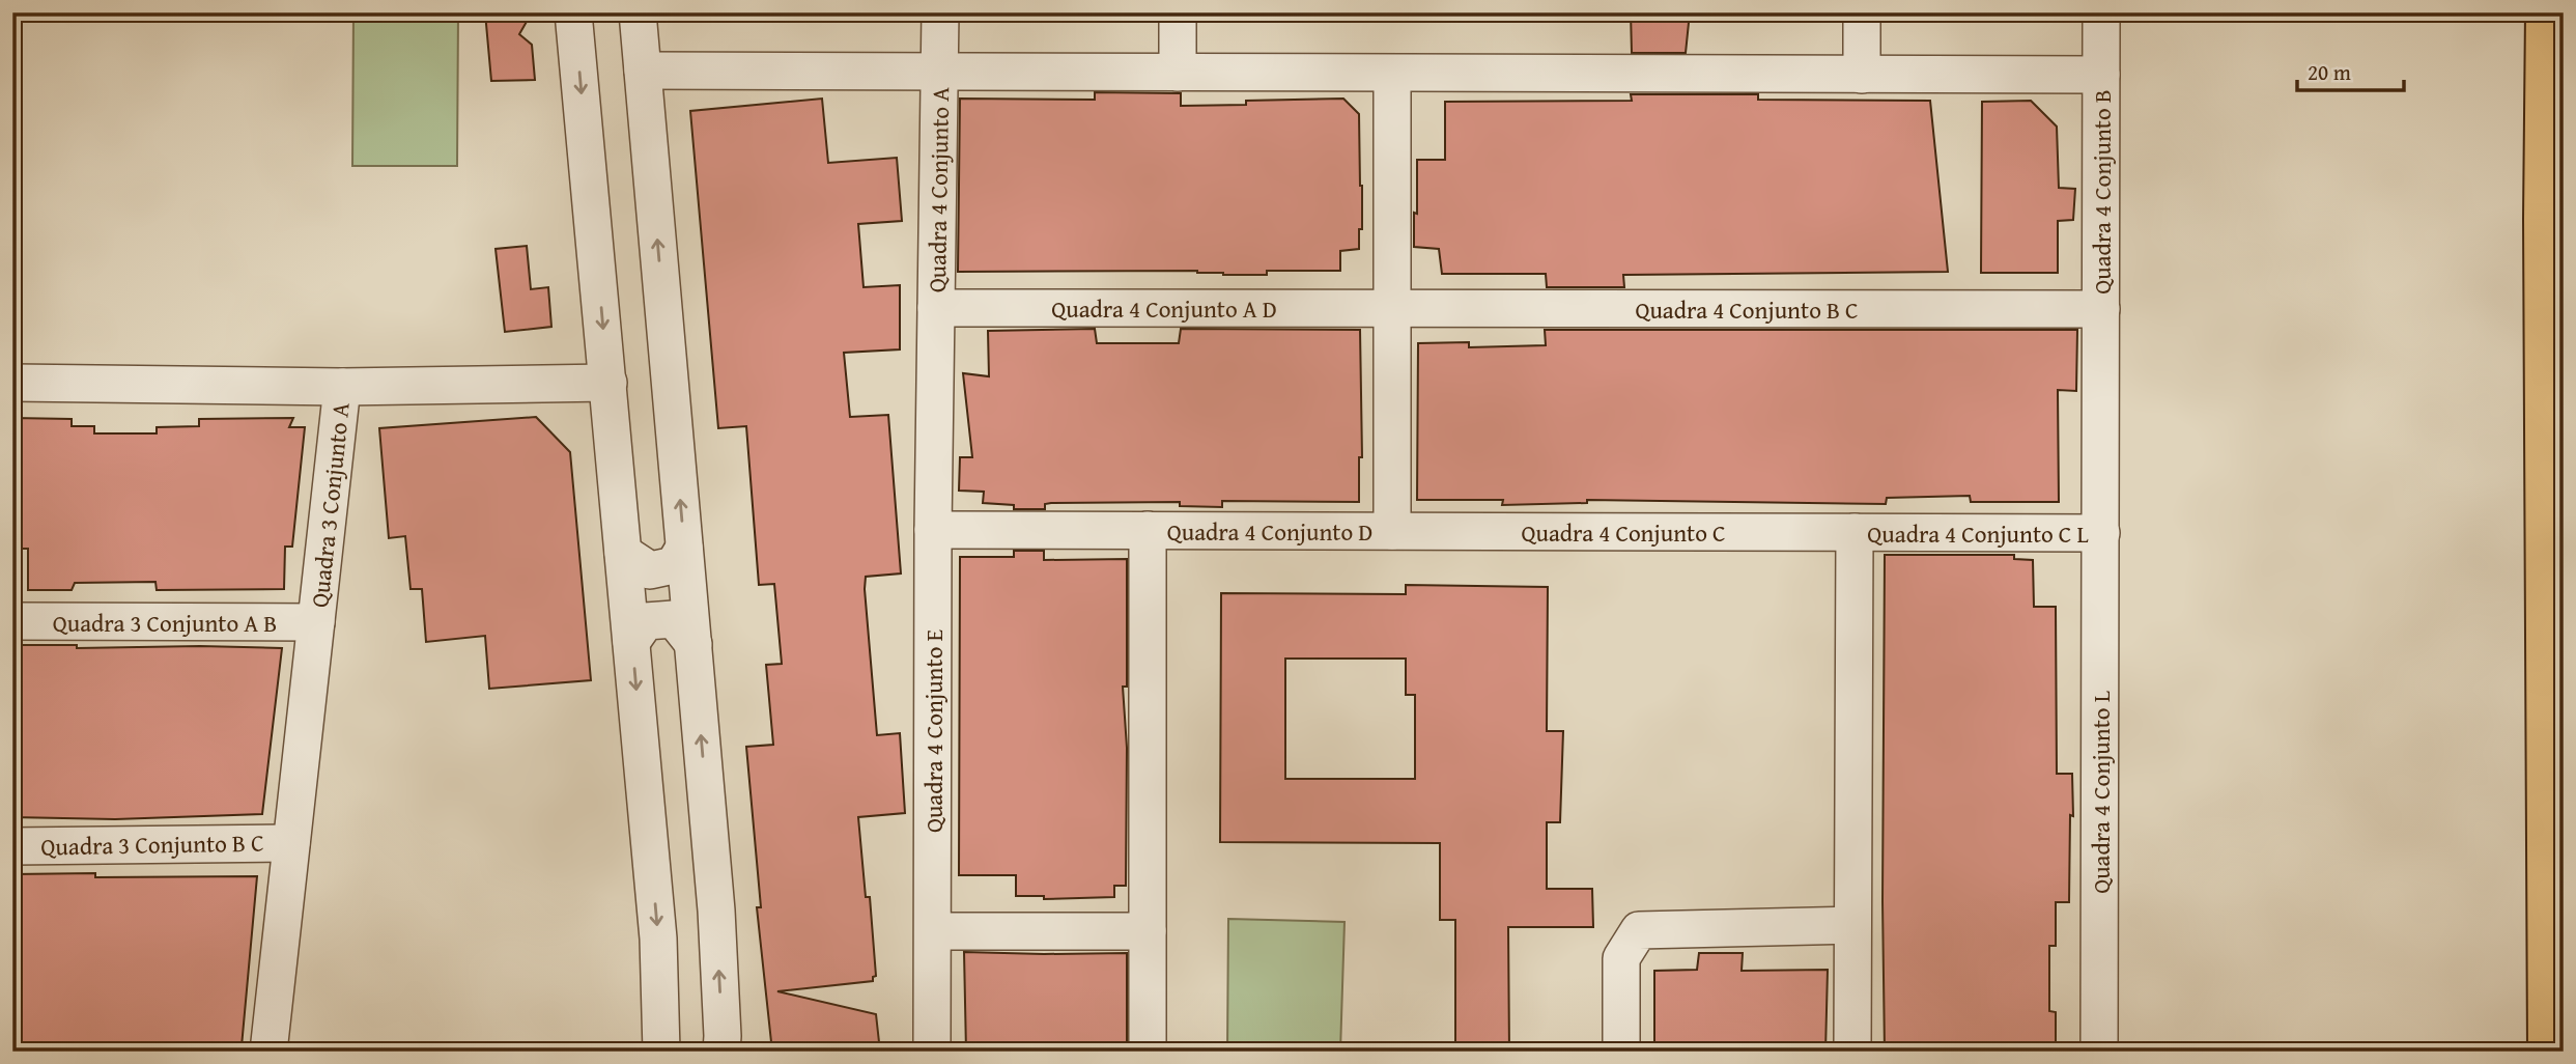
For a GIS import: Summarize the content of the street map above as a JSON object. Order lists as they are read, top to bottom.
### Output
{
  "streets": {
    "street": [
      "Quadra 4 Conjunto A",
      "Quadra 4 Conjunto B",
      "Quadra 4 Conjunto A D",
      "Quadra 4 Conjunto B C",
      "Quadra 3 Conjunto A",
      "Quadra 4 Conjunto D",
      "Quadra 4 Conjunto C",
      "Quadra 4 Conjunto C L",
      "Quadra 3 Conjunto A B",
      "Quadra 4 Conjunto E",
      "Quadra 4 Conjunto L",
      "Quadra 3 Conjunto B C"
    ]
  },
  "crossings": [
    ["Quadra 4 Conjunto A", "Quadra 4 Conjunto A D"],
    ["Quadra 4 Conjunto B", "Quadra 4 Conjunto B C"],
    ["Quadra 4 Conjunto A D", "Quadra 4 Conjunto B C"],
    ["Quadra 3 Conjunto A", "Quadra 3 Conjunto A B"],
    ["Quadra 3 Conjunto A", "Quadra 3 Conjunto B C"],
    ["Quadra 4 Conjunto D", "Quadra 4 Conjunto C"],
    ["Quadra 4 Conjunto D", "Quadra 4 Conjunto E"],
    ["Quadra 4 Conjunto C", "Quadra 4 Conjunto C L"],
    ["Quadra 4 Conjunto C L", "Quadra 4 Conjunto L"]
  ],
  "scale_bar": "20 m"
}
